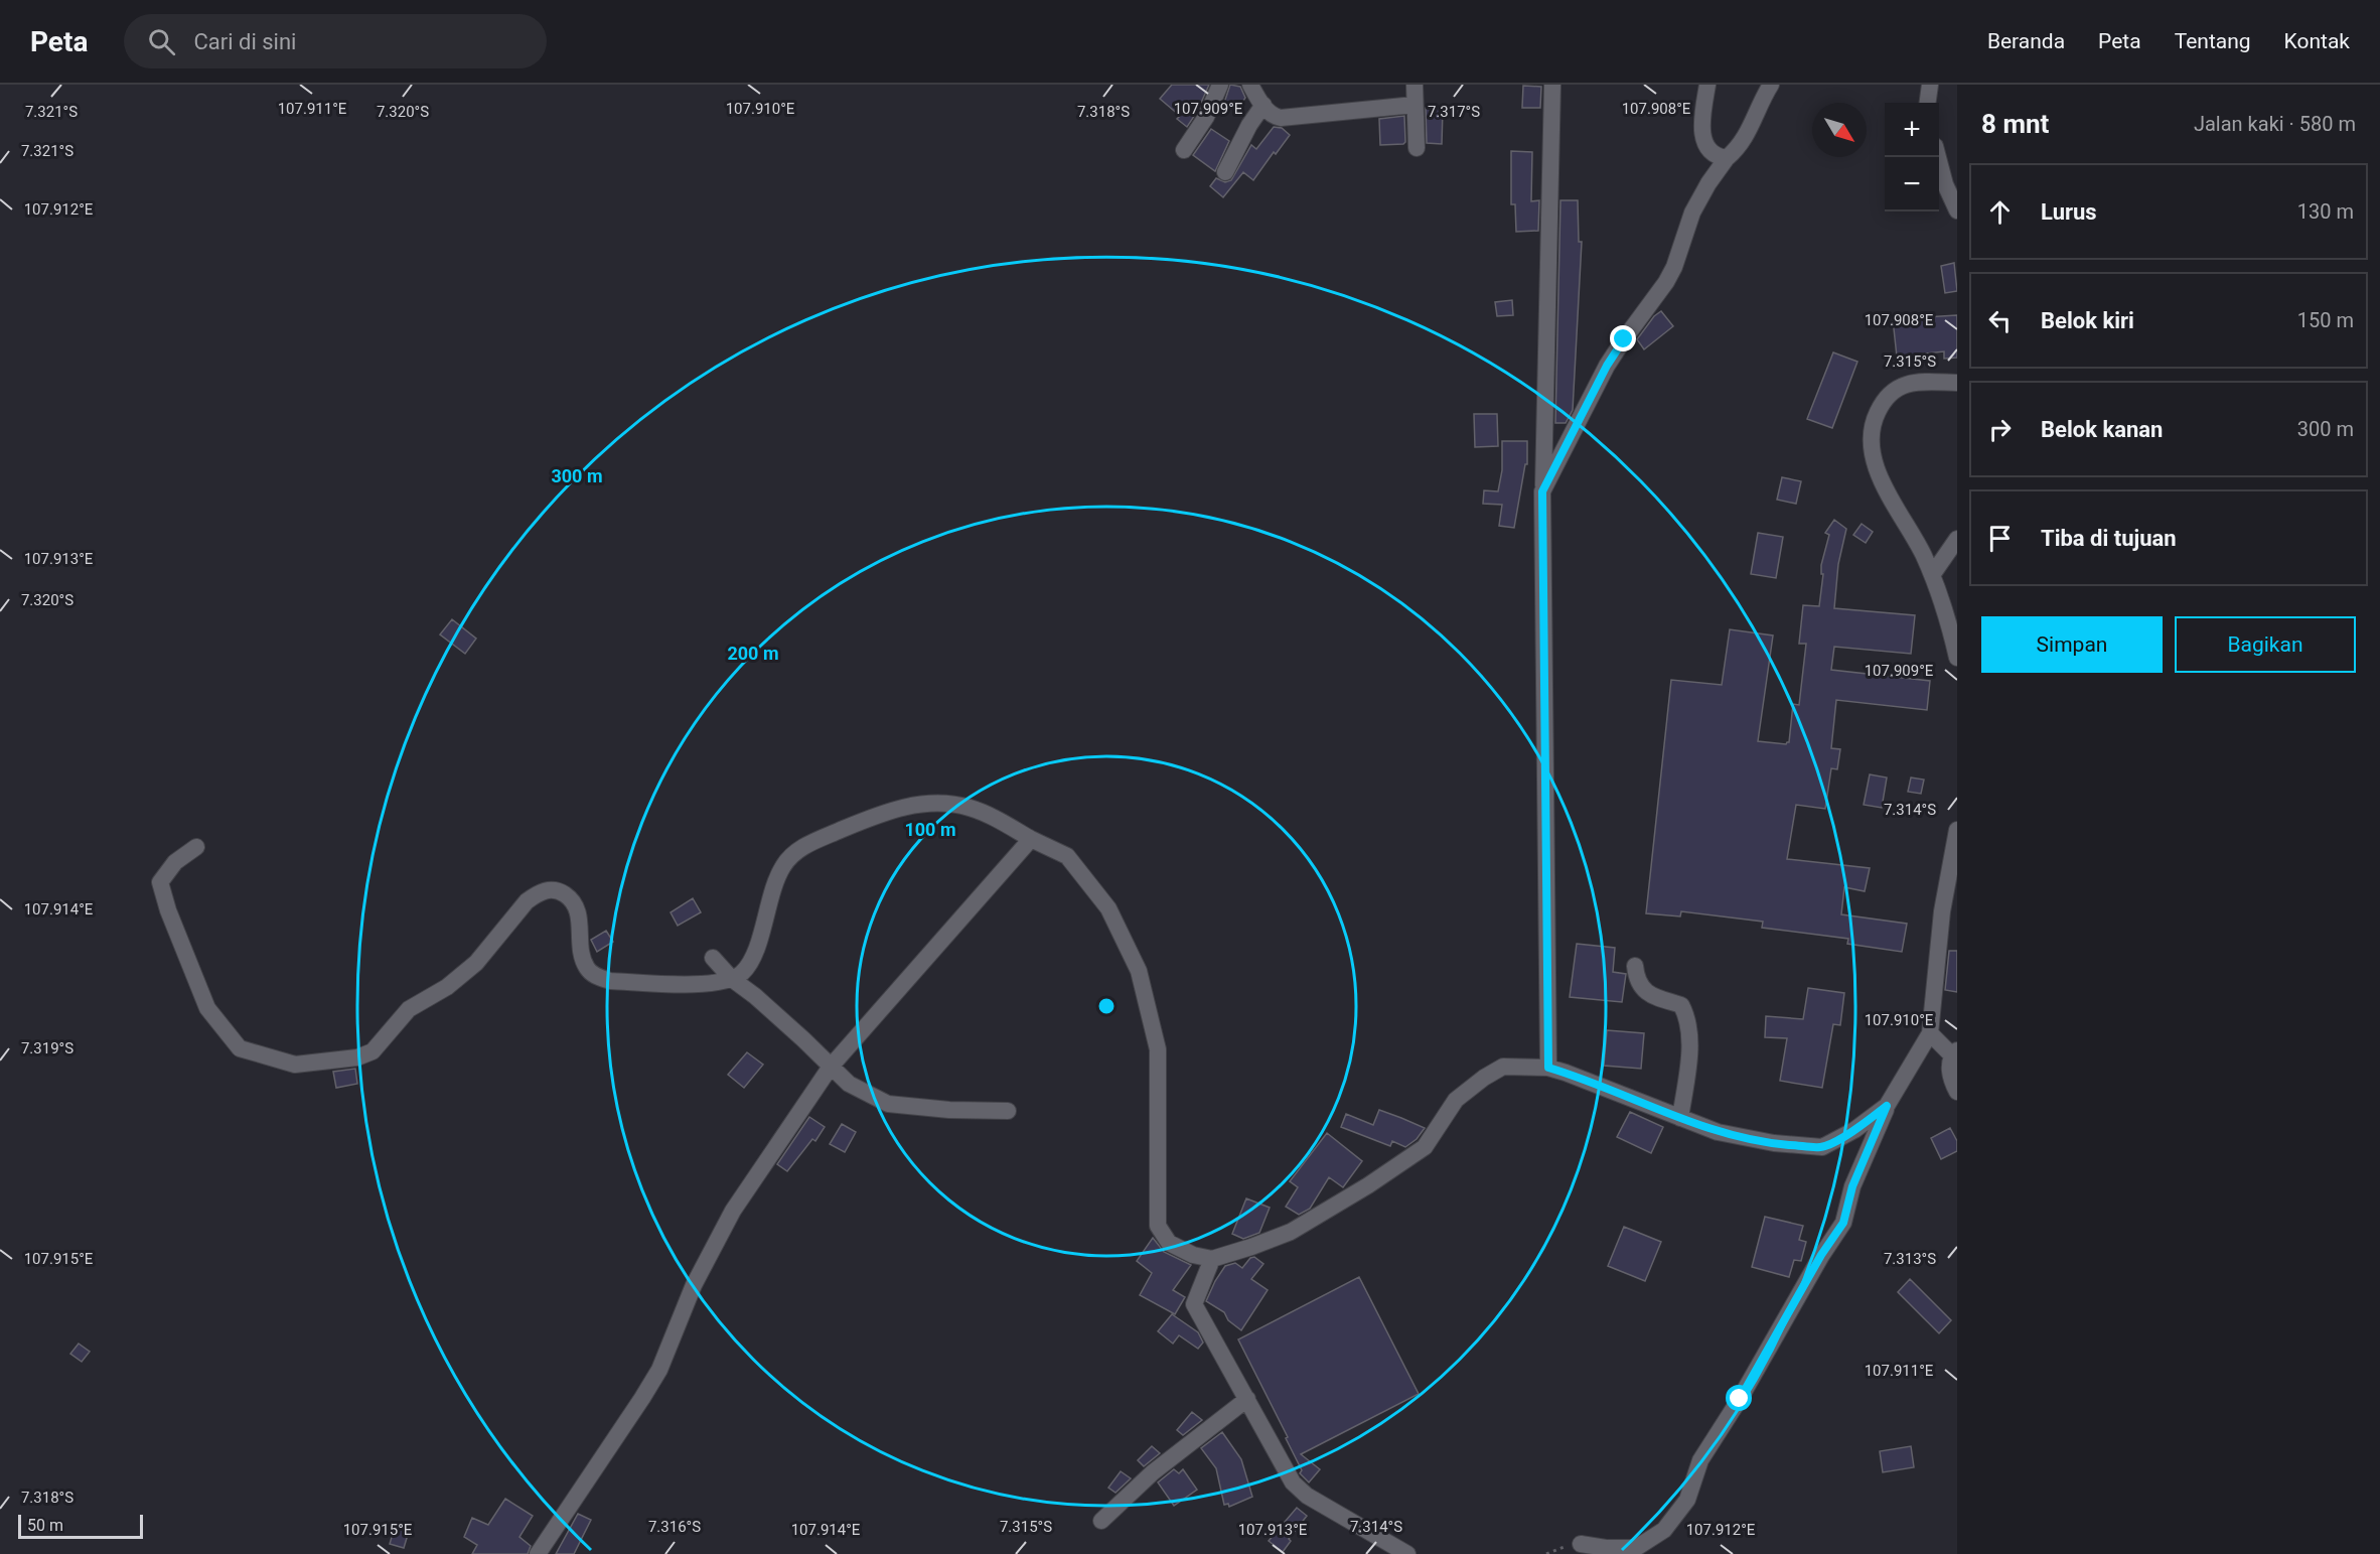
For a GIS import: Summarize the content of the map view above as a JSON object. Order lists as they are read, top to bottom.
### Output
{
  "scale_bar": "50 m",
  "north": "bottom right",
  "page": {
    "header": "Peta",
    "search": "Cari di sini",
    "nav": [
      "Beranda",
      "Peta",
      "Tentang",
      "Kontak"
    ],
    "heading": ["8 mnt", "Jalan kaki · 580 m"],
    "map_buttons": ["+", "−"],
    "list": [
      ["Lurus", "130 m"],
      ["Belok kiri", "150 m"],
      ["Belok kanan", "300 m"],
      "Tiba di tujuan"
    ],
    "buttons": ["Simpan", "Bagikan"],
    "scale": "50 m"
  },
  "coordinates": [
    "107.911°E",
    "107.910°E",
    "107.909°E",
    "107.908°E",
    "7.321°S",
    "7.320°S",
    "7.318°S",
    "7.317°S",
    "107.912°E",
    "7.315°S",
    "107.913°E",
    "7.314°S",
    "107.914°E",
    "7.319°S",
    "7.313°S",
    "107.915°E",
    "7.316°S"
  ],
  "rings": ["300 m", "200 m", "100 m"]
}
